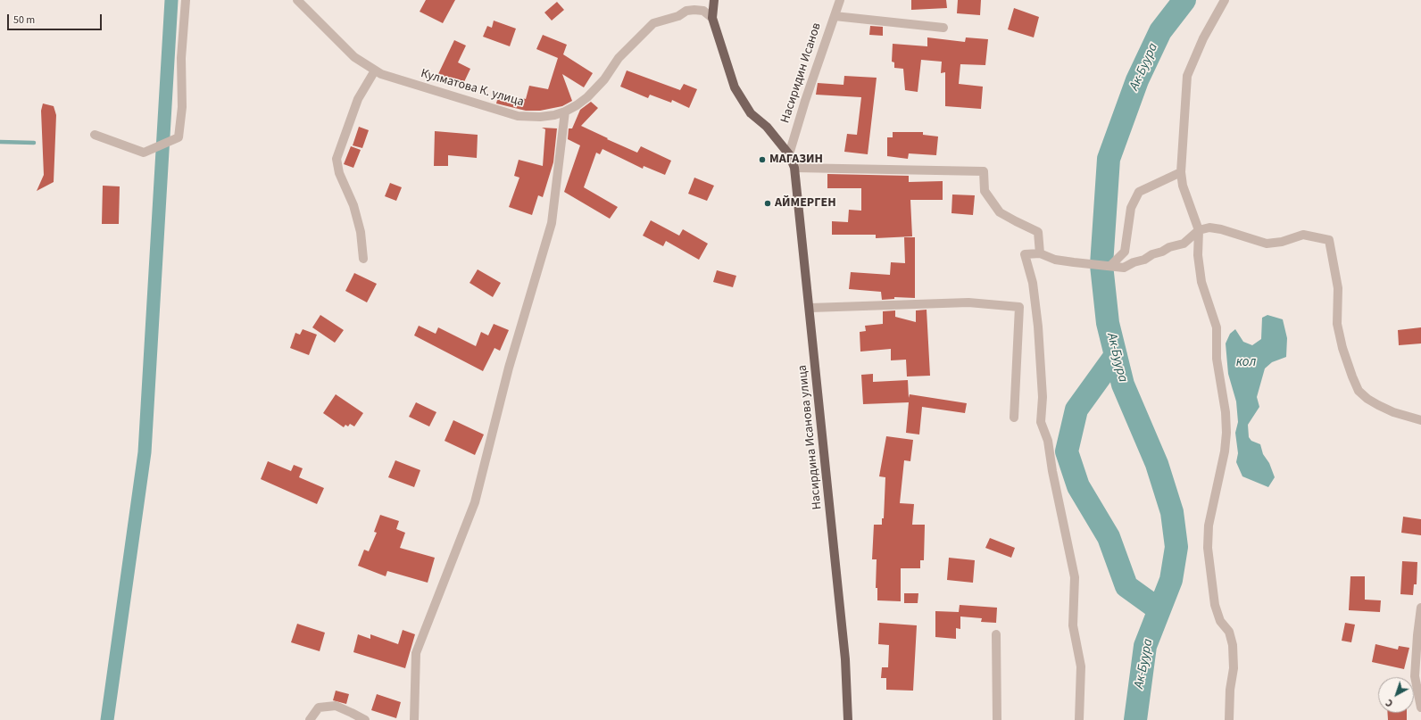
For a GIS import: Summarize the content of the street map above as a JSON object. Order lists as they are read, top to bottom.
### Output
{
  "streets": {
    "main road": ["Насирдина Исанова улица"],
    "street": ["Насиридин Исанов", "Кулматова К. улица"]
  },
  "crossings": [
    ["Насиридин Исанов", "Насирдина Исанова улица"],
    ["Кулматова К. улица", "Насирдина Исанова улица"]
  ],
  "water": ["Ак-Буура", "кол"],
  "places": ["МАГАЗИН", "АЙМЕРГЕН"],
  "scale_bar": "50 m",
  "north": "bottom left"
}
